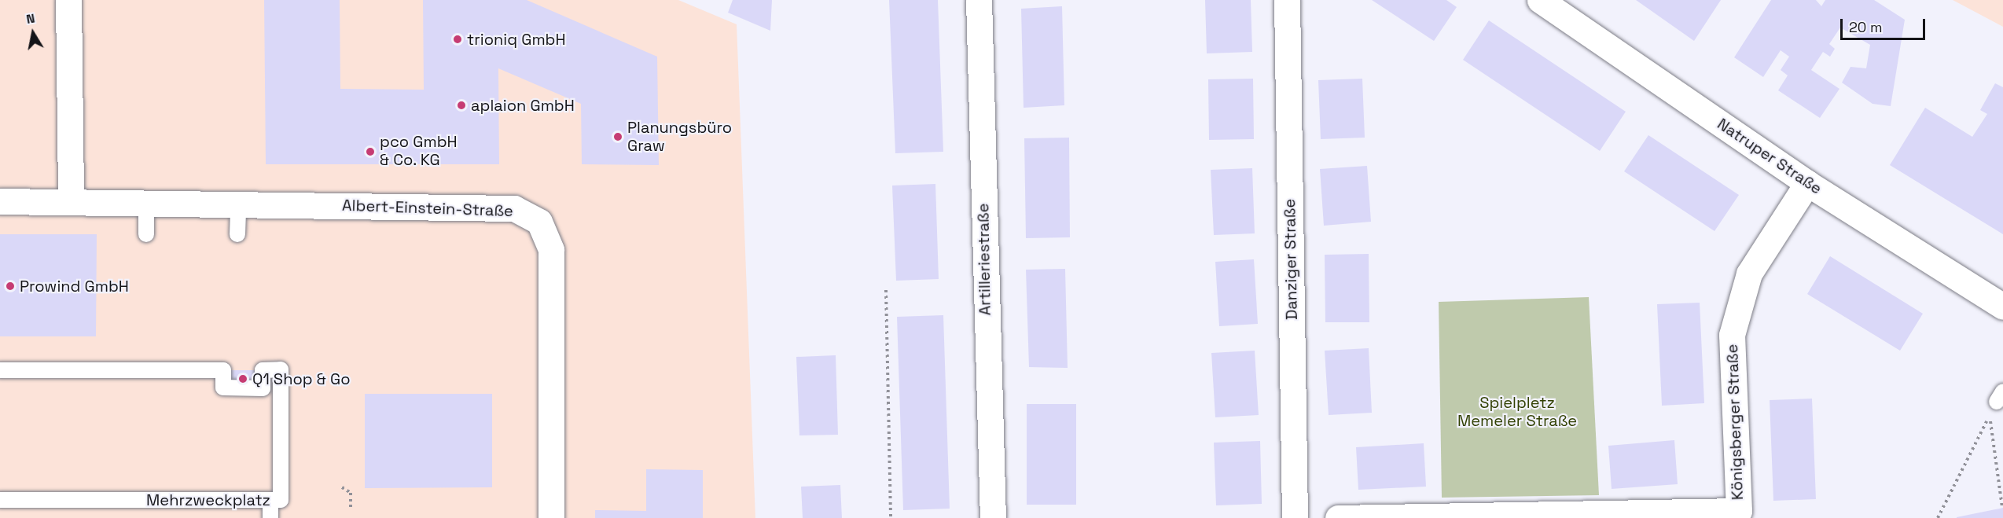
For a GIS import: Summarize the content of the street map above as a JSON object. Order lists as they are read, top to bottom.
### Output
{
  "streets": {
    "street": [
      "Natruper Straße",
      "Albert-Einstein-Straße",
      "Artilleriestraße",
      "Danziger Straße",
      "Königsberger Straße"
    ],
    "lane": ["Mehrzweckplatz"]
  },
  "crossings": [
    ["Natruper Straße", "Königsberger Straße"]
  ],
  "parks": ["Spielpletz Memeler Straße"],
  "places": [
    "trioniq GmbH",
    "aplaion GmbH",
    "Planungsbüro Graw",
    "pco GmbH & Co. KG",
    "Prowind GmbH",
    "Q1 Shop & Go"
  ],
  "scale_bar": "20 m",
  "north": "top"
}
